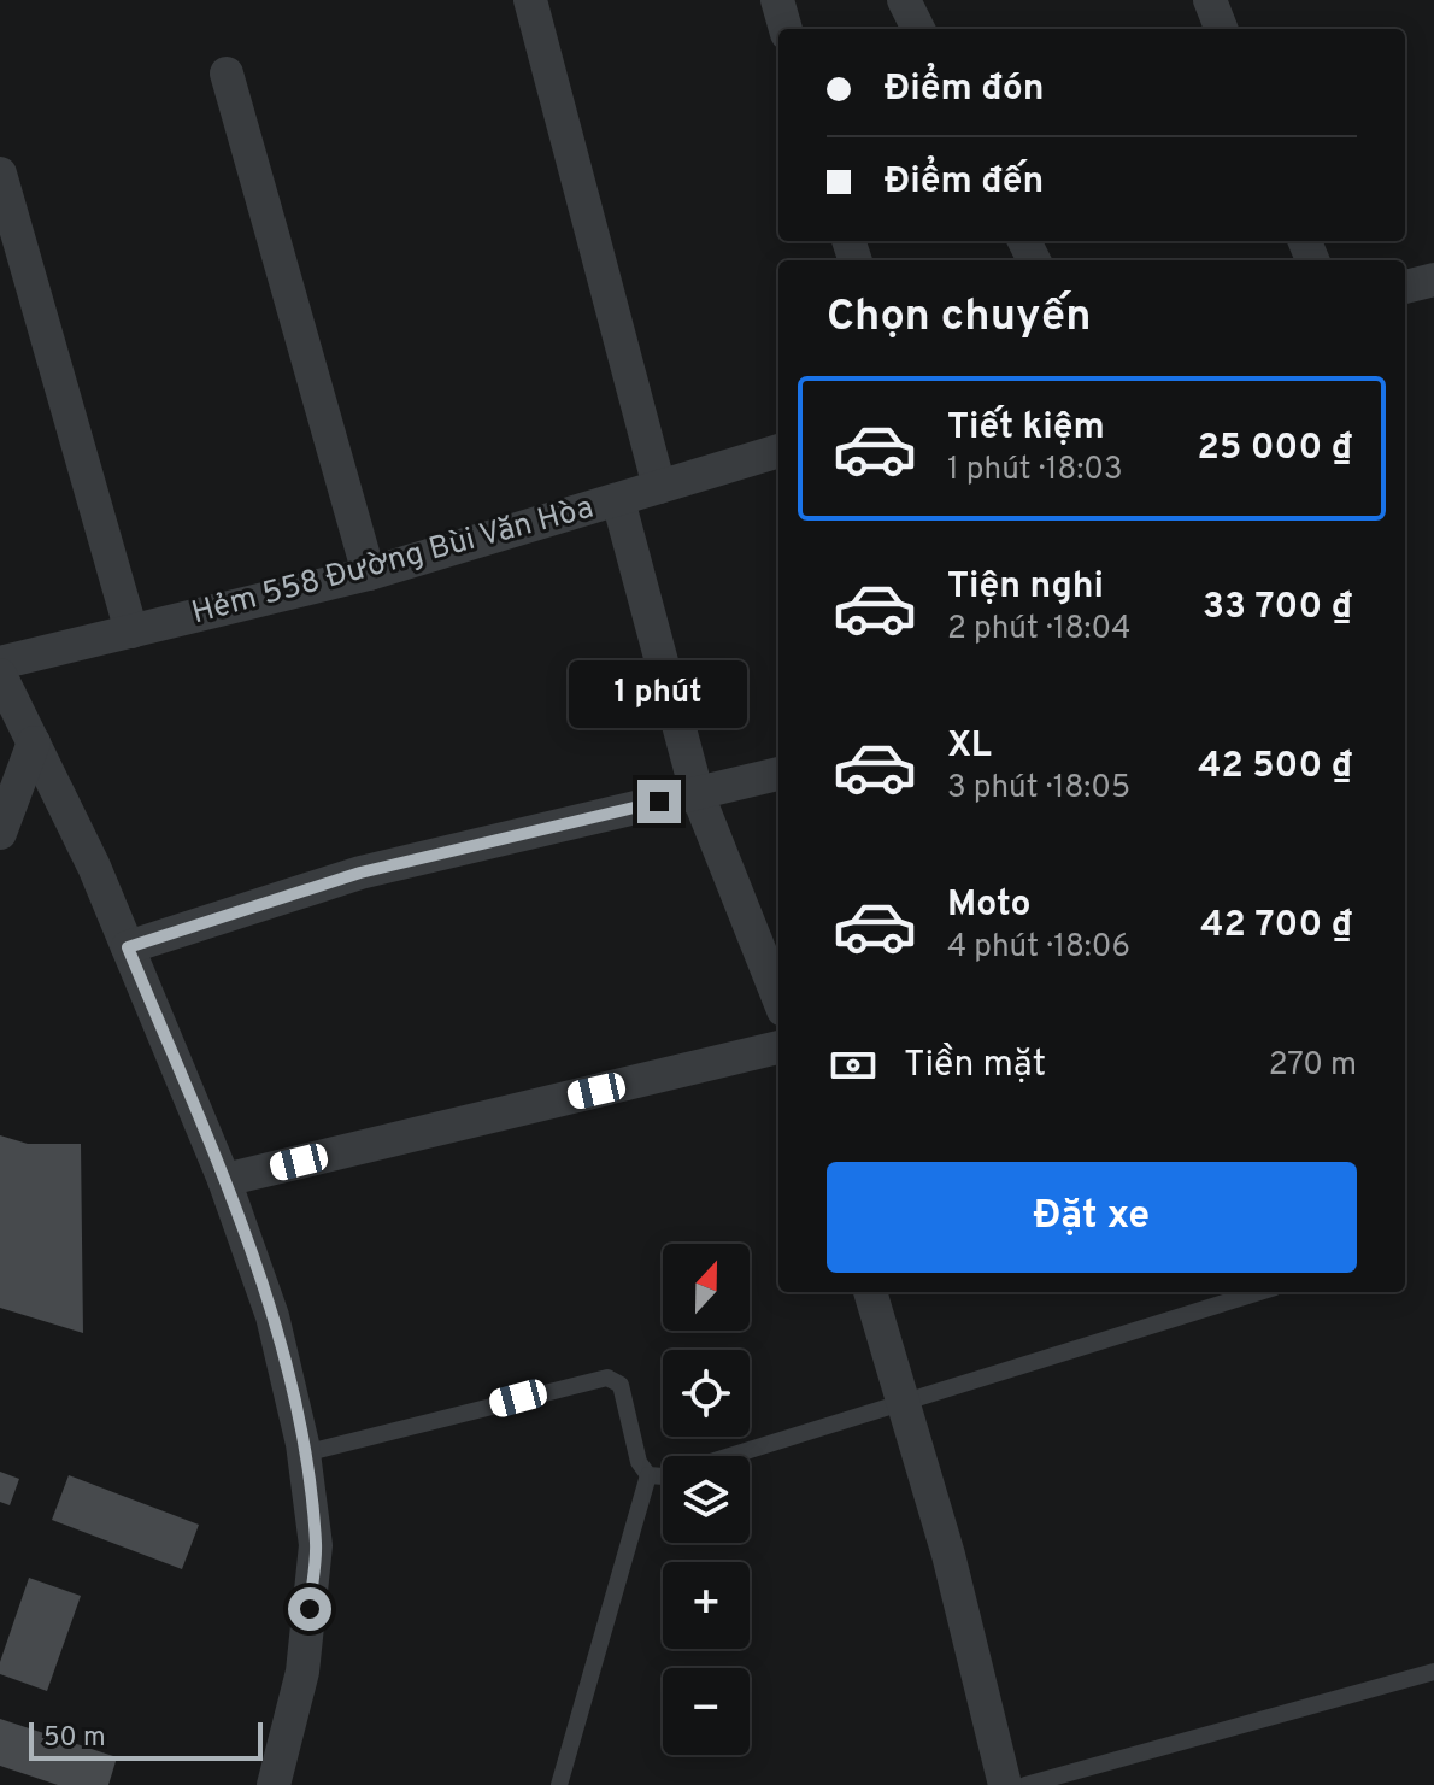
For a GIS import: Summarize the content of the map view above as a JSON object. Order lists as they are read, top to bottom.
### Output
{
  "streets": {
    "street": ["Hẻm 558 Đường Bùi Văn Hòa"]
  },
  "scale_bar": "50 m",
  "north": "top",
  "page": {
    "banner": ["Điểm đón", "Điểm đến"],
    "heading": "Chọn chuyến",
    "list": [
      {
        "name": "Tiết kiệm",
        "note": "1 phút · 18:03",
        "value": "25 000 ₫"
      },
      {
        "name": "Tiện nghi",
        "note": "2 phút · 18:04",
        "value": "33 700 ₫"
      },
      {
        "name": "XL",
        "note": "3 phút · 18:05",
        "value": "42 500 ₫"
      },
      {
        "name": "Moto",
        "note": "4 phút · 18:06",
        "value": "42 700 ₫"
      }
    ],
    "bubble": "1 phút",
    "pay": ["Tiền mặt", "270 m"],
    "buttons": "Đặt xe",
    "map_buttons": ["+", "−"],
    "scale": "50 m"
  }
}
